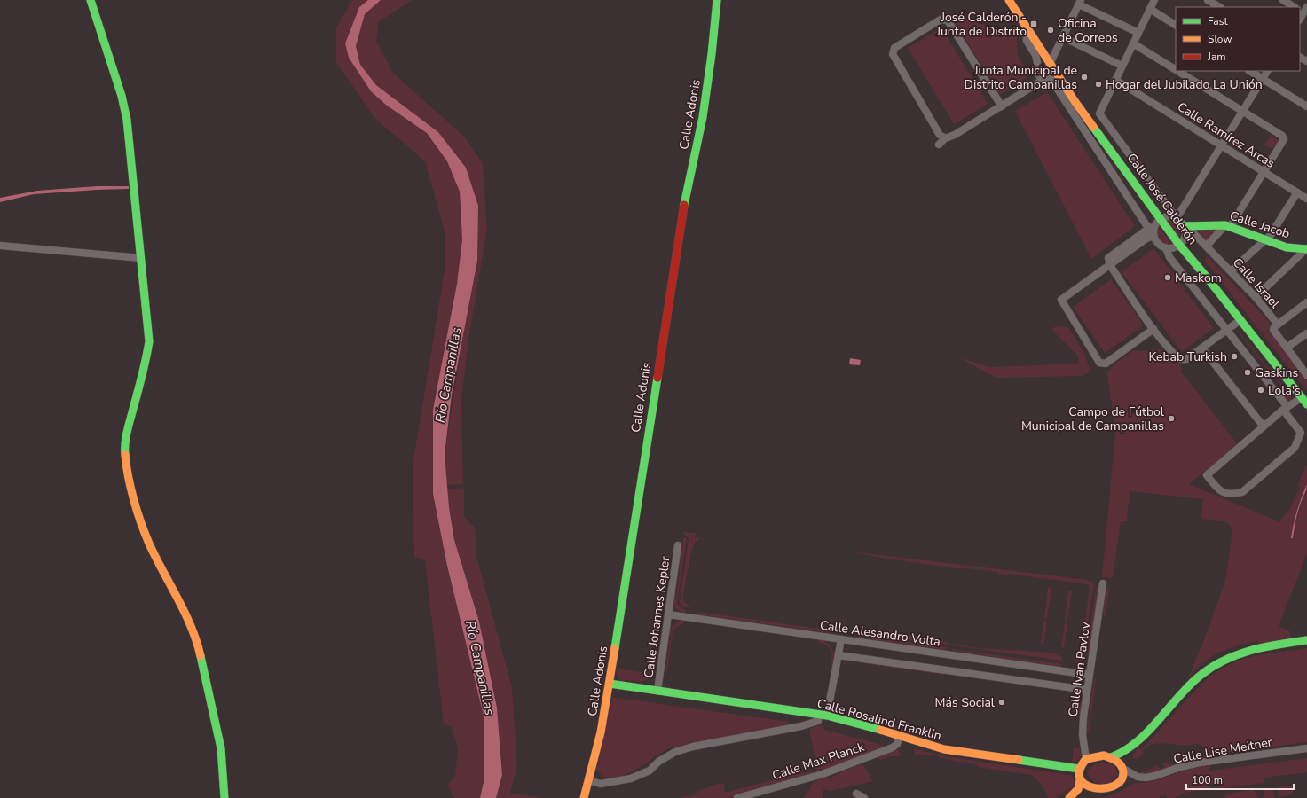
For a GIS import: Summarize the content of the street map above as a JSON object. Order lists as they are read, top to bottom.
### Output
{
  "streets": {
    "street": [
      "Calle Adonis",
      "Calle Ramírez Arcas",
      "Calle José Calderón",
      "Calle Jacob",
      "Calle Israel",
      "Calle Johannes Kepler",
      "Calle Alesandro Volta",
      "Calle Ivan Pavlov",
      "Calle Rosalind Franklin",
      "Calle Lise Meitner",
      "Calle Max Planck"
    ]
  },
  "crossings": [
    ["Calle Adonis", "Calle Rosalind Franklin"],
    ["Calle Jacob", "Calle Israel"],
    ["Calle Johannes Kepler", "Calle Alesandro Volta"],
    ["Calle Johannes Kepler", "Calle Rosalind Franklin"],
    ["Calle Alesandro Volta", "Calle Ivan Pavlov"],
    ["Calle Ivan Pavlov", "Calle Rosalind Franklin"],
    ["Calle Ivan Pavlov", "Calle Lise Meitner"],
    ["Calle Rosalind Franklin", "Calle Lise Meitner"],
    ["Calle Rosalind Franklin", "Calle Max Planck"]
  ],
  "water": ["Río Campanillas"],
  "places": {
    "transit": ["José Calderón - Junta de Distrito"],
    "other": [
      "Oficina de Correos",
      "Junta Municipal de Distrito Campanillas",
      "Hogar del Jubilado La Unión",
      "Maskom",
      "Kebab Turkish",
      "Gaskins",
      "Lola's",
      "Campo de Fútbol Municipal de Campanillas",
      "Más Social"
    ]
  },
  "legend": ["Fast", "Slow", "Jam"],
  "scale_bar": "100 m"
}
